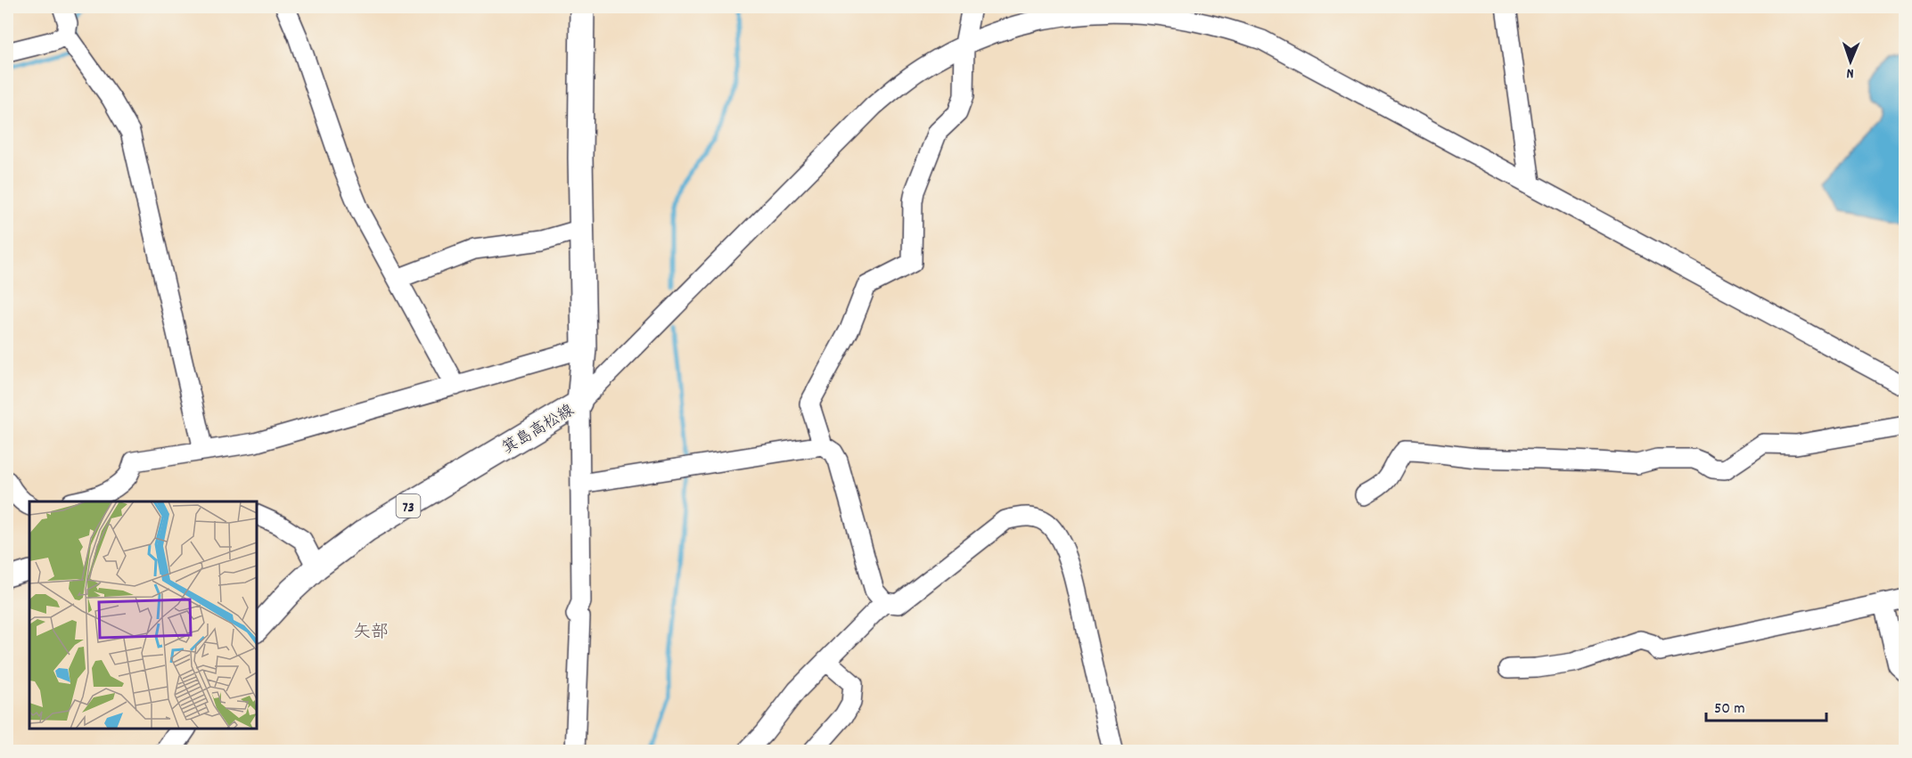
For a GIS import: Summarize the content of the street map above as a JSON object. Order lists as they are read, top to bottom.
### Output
{
  "streets": {
    "main road": ["箕島高松線", "73"]
  },
  "districts": ["矢部"],
  "scale_bar": "50 m",
  "north": "bottom"
}
